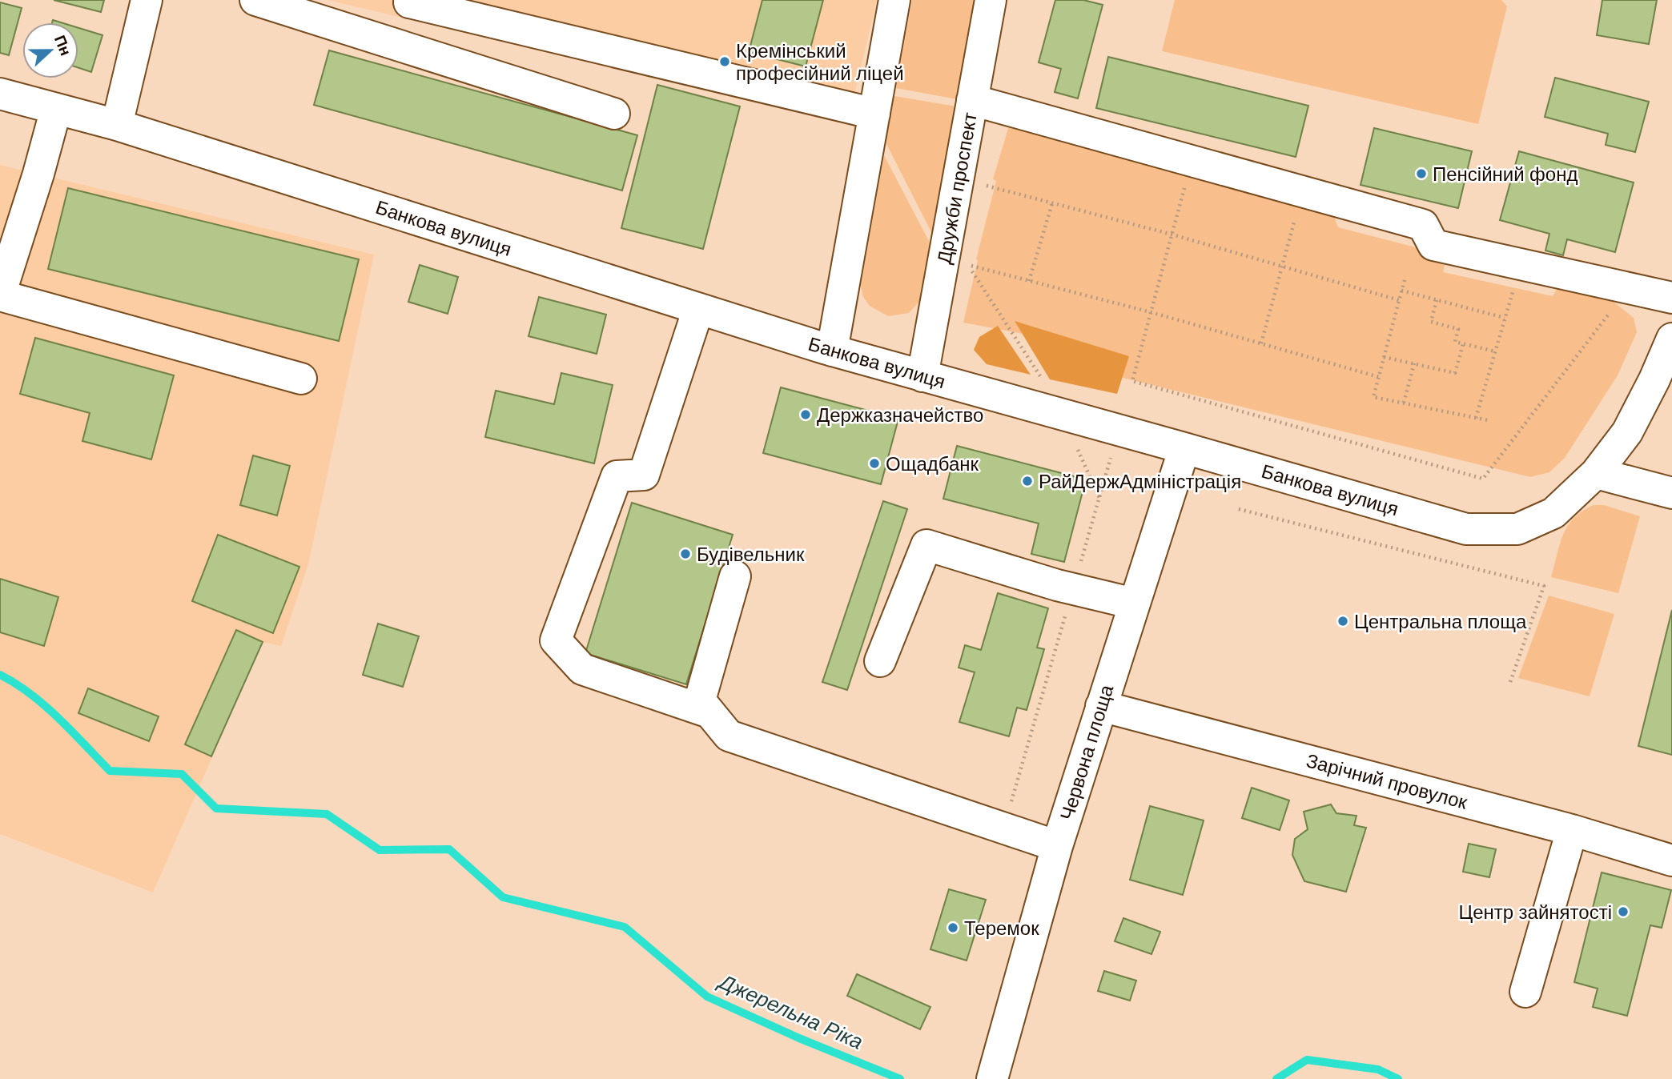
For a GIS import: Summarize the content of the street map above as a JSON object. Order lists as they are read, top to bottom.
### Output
{
  "streets": {
    "street": [
      "Дружби проспект",
      "Банкова вулиця",
      "Червона площа",
      "Зарічний провулок"
    ]
  },
  "crossings": [
    ["Дружби проспект", "Банкова вулиця"],
    ["Банкова вулиця", "Червона площа"],
    ["Червона площа", "Зарічний провулок"]
  ],
  "water": ["Джерельна Ріка"],
  "places": [
    "Кремінський професійний ліцей",
    "Пенсійний фонд",
    "Держказначейство",
    "Ощадбанк",
    "РайДержАдміністрація",
    "Будівельник",
    "Центральна площа",
    "Центр зайнятості",
    "Теремок"
  ],
  "north": "right"
}
